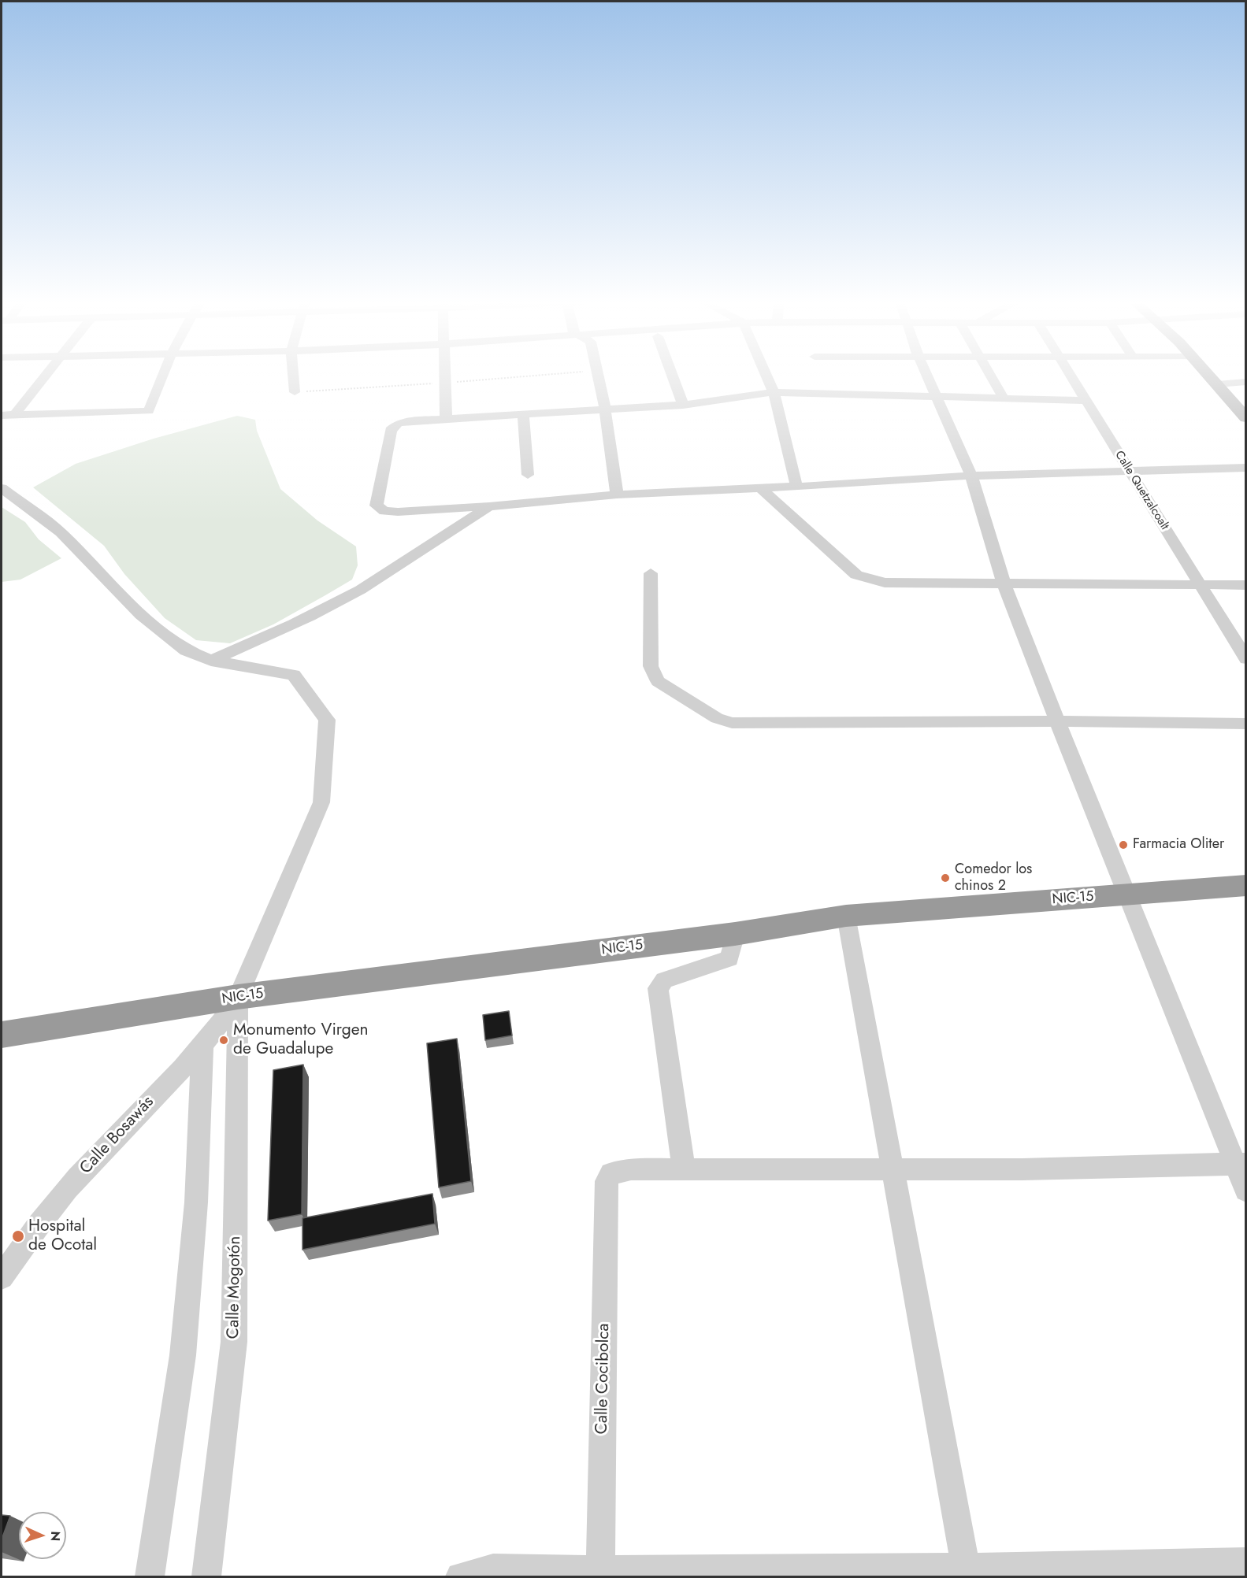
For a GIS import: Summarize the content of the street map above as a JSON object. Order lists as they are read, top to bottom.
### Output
{
  "streets": {
    "highway": ["NIC-15"],
    "street": [
      "Calle Quetzalcoalt",
      "Calle Bosawás",
      "Calle Mogotón",
      "Calle Cocibolca"
    ]
  },
  "crossings": [
    ["NIC-15", "Calle Bosawás"],
    ["NIC-15", "Calle Mogotón"],
    ["Calle Bosawás", "Calle Mogotón"]
  ],
  "places": [
    "Farmacia Oliter",
    "Comedor los chinos 2",
    "Monumento Virgen de Guadalupe",
    "Hospital de Ocotal"
  ],
  "north": "right"
}
